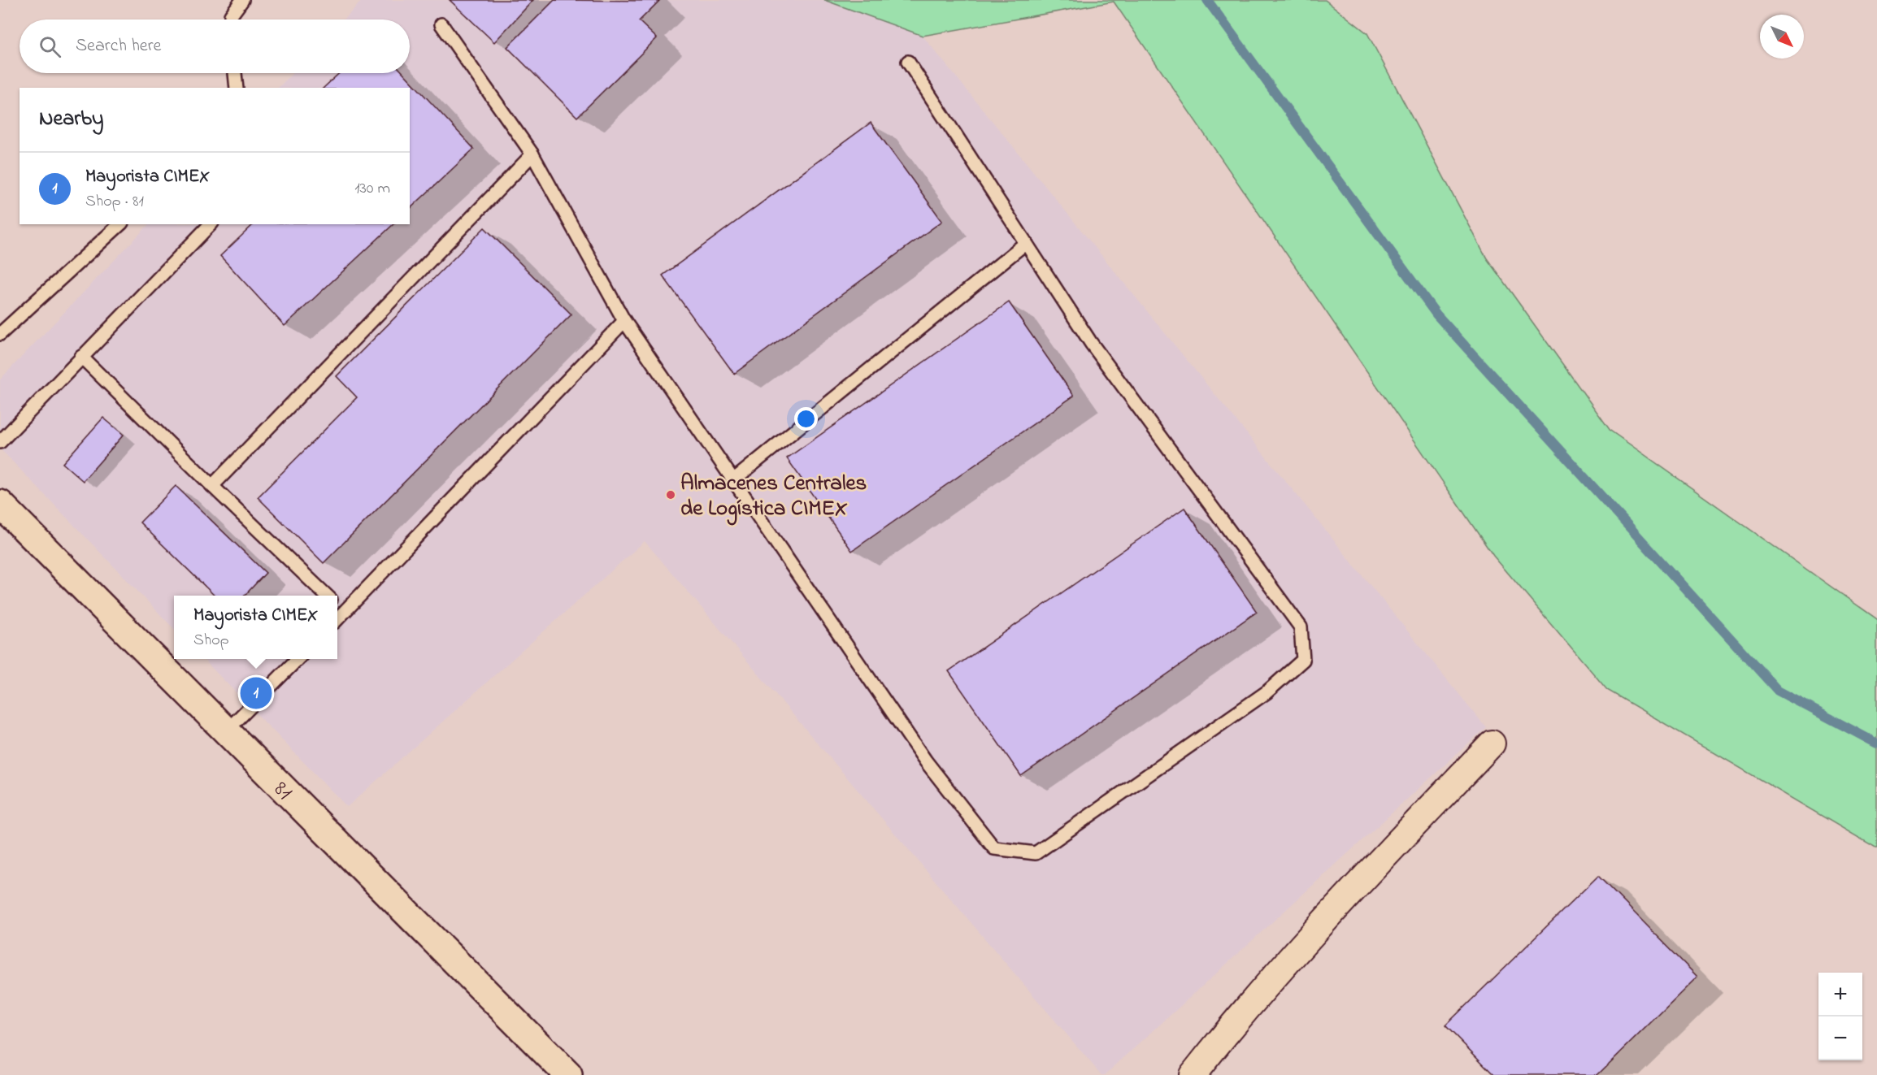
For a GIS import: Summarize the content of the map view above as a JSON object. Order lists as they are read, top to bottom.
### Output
{
  "streets": {
    "street": ["81"]
  },
  "places": ["Almacenes Centrales de Logística CIMEX"],
  "north": "bottom right",
  "page": {
    "search": "Search here",
    "heading": "Nearby",
    "list": [
      {
        "mark": "1",
        "name": "Mayorista CIMEX",
        "note": "Shop · 81",
        "value": "130 m"
      }
    ],
    "popup": ["Mayorista CIMEX", "Shop"],
    "pins": "1",
    "map_buttons": ["+", "−"]
  }
}
